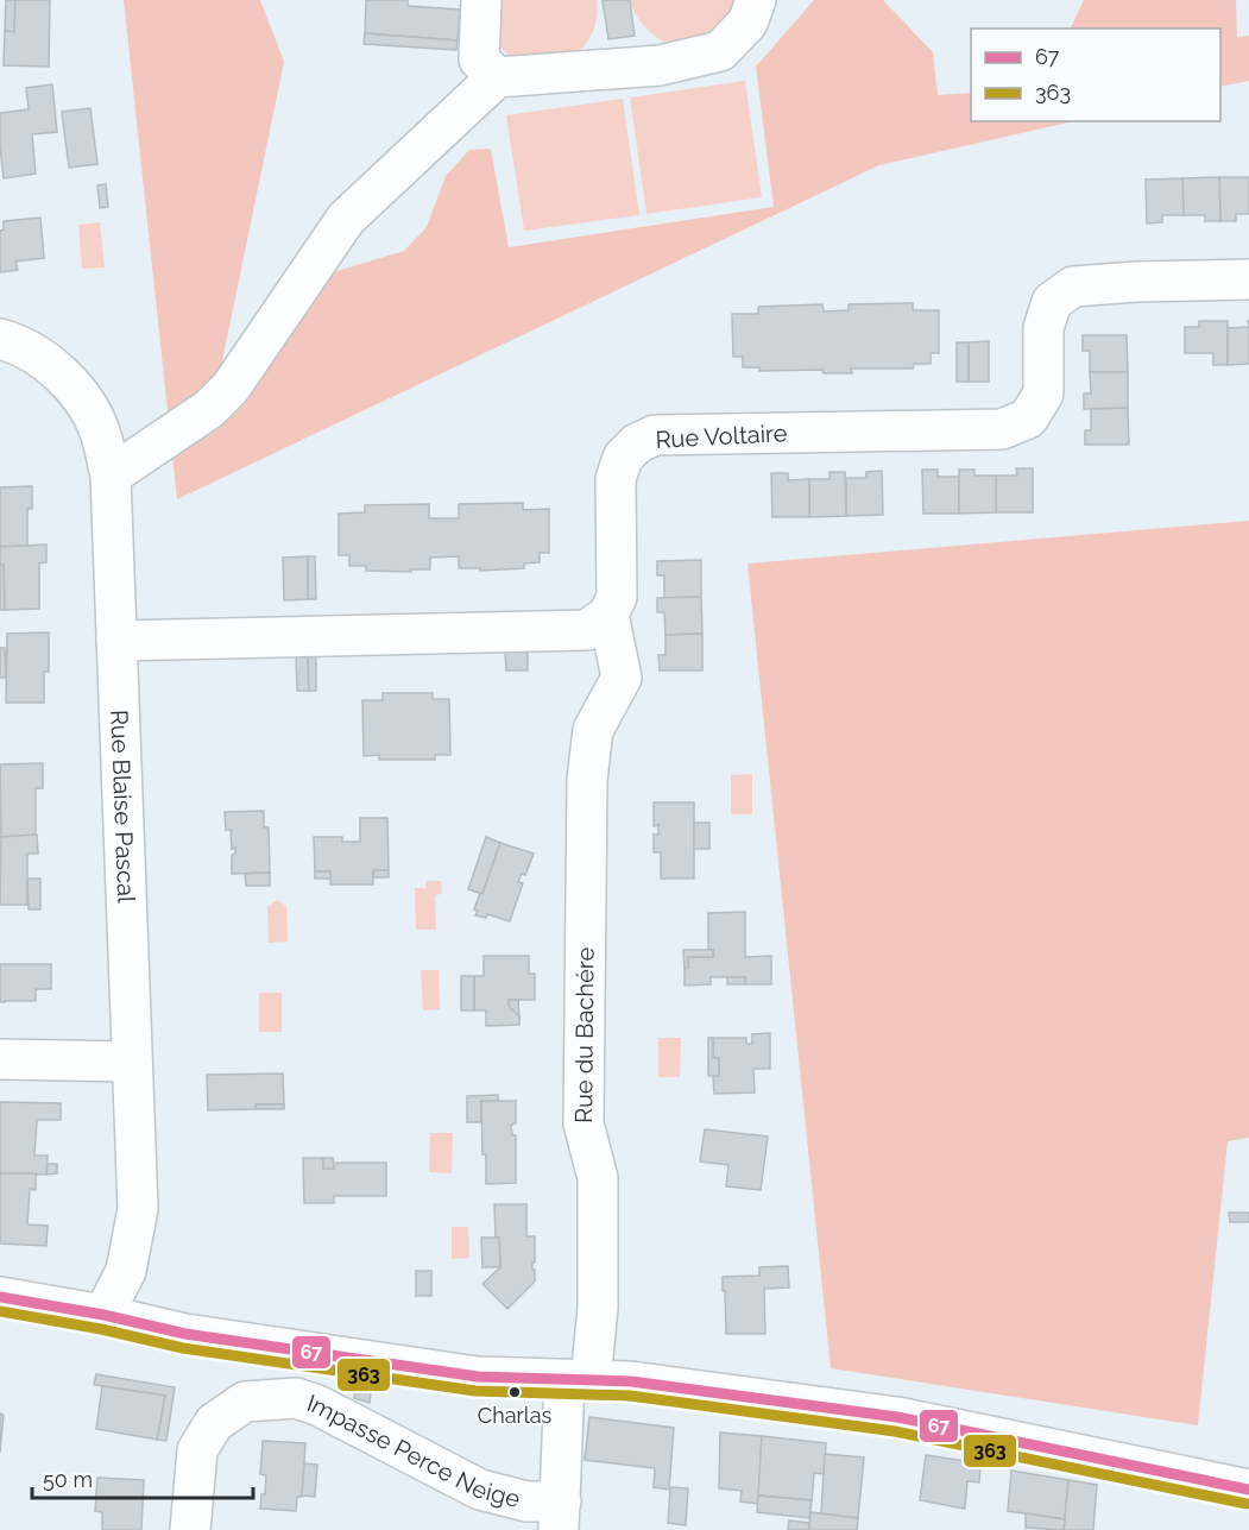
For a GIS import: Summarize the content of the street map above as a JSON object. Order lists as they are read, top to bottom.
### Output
{
  "streets": {
    "street": [
      "Rue Voltaire",
      "Rue Blaise Pascal",
      "Rue du Bachére",
      "Impasse Perce Neige"
    ]
  },
  "crossings": [
    ["Rue Voltaire", "Rue du Bachére"],
    ["Rue du Bachére", "Impasse Perce Neige"]
  ],
  "places": ["Charlas"],
  "lines": ["transit line 67", "transit line 363"],
  "legend": ["67", "363"],
  "scale_bar": "50 m"
}
